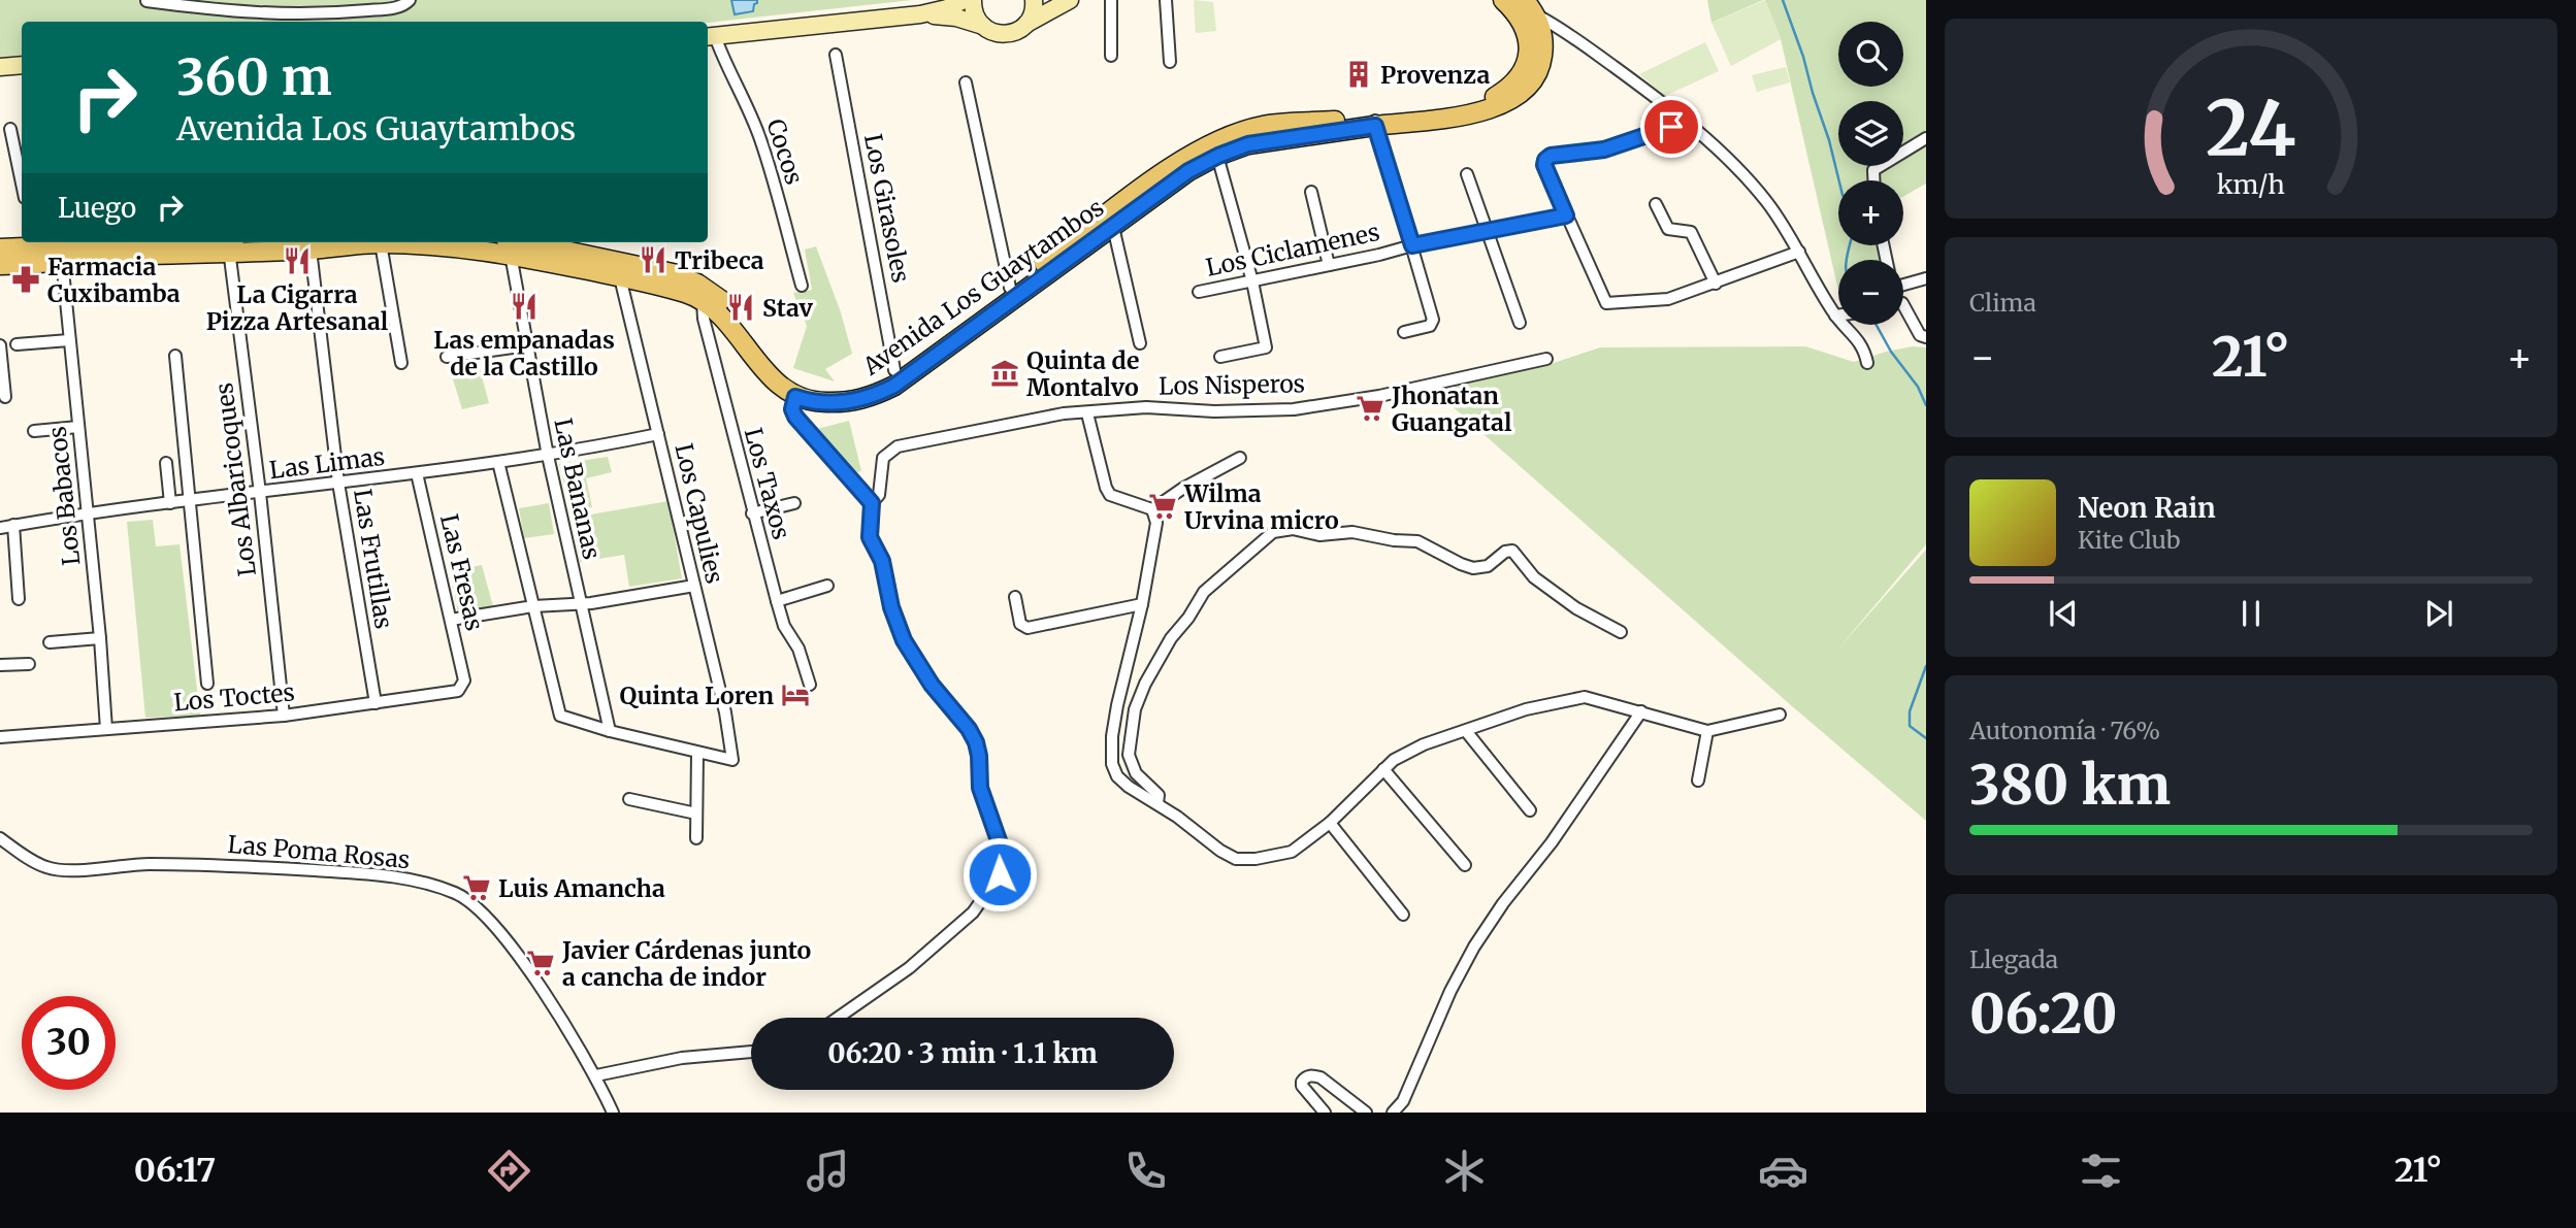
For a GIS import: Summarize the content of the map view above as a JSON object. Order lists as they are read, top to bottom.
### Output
{
  "streets": {
    "main road": ["Avenida Los Guaytambos"],
    "street": [
      "Cocos",
      "Los Girasoles",
      "Los Ciclamenes",
      "Los Nisperos",
      "Las Limas",
      "Los Albaricoques",
      "Los Taxos",
      "Las Bananas",
      "Los Babacos",
      "Los Capulies",
      "Las Frutillas",
      "Las Fresas",
      "Los Toctes",
      "Las Poma Rosas"
    ]
  },
  "crossings": [
    ["Los Girasoles", "Avenida Los Guaytambos"],
    ["Las Limas", "Los Albaricoques"],
    ["Las Limas", "Las Bananas"],
    ["Las Limas", "Los Babacos"],
    ["Las Limas", "Los Capulies"],
    ["Las Limas", "Las Frutillas"],
    ["Las Limas", "Las Fresas"],
    ["Los Albaricoques", "Los Toctes"],
    ["Los Babacos", "Los Toctes"],
    ["Las Frutillas", "Los Toctes"],
    ["Las Fresas", "Los Toctes"]
  ],
  "places": {
    "building": ["Provenza"],
    "restaurant": [
      "Tribeca",
      "La Cigarra Pizza Artesanal",
      "Las empanadas de la Castillo",
      "Stav"
    ],
    "pharmacy": ["Farmacia Cuxibamba"],
    "museum": ["Quinta de Montalvo"],
    "supermarket": [
      "Jhonatan Guangatal",
      "Wilma Urvina micro",
      "Luis Amancha",
      "Javier Cárdenas junto a cancha de indor"
    ],
    "hotel": ["Quinta Loren"]
  },
  "page": {
    "map_buttons": ["+", "−"],
    "turn": ["360 m", "Avenida Los Guaytambos"],
    "then": "Luego",
    "tile": [
      "Clima",
      ["Autonomía · 76%", "380 km"],
      ["Llegada", "06:20"]
    ],
    "heat": ["−", "21°", "+"],
    "song": ["Neon Rain", "Kite Club"],
    "limit": "30",
    "trip": "06:20 · 3 min · 1.1 km",
    "tabs": ["06:17", "21°"],
    "gauge": ["24", "km/h"]
  }
}
